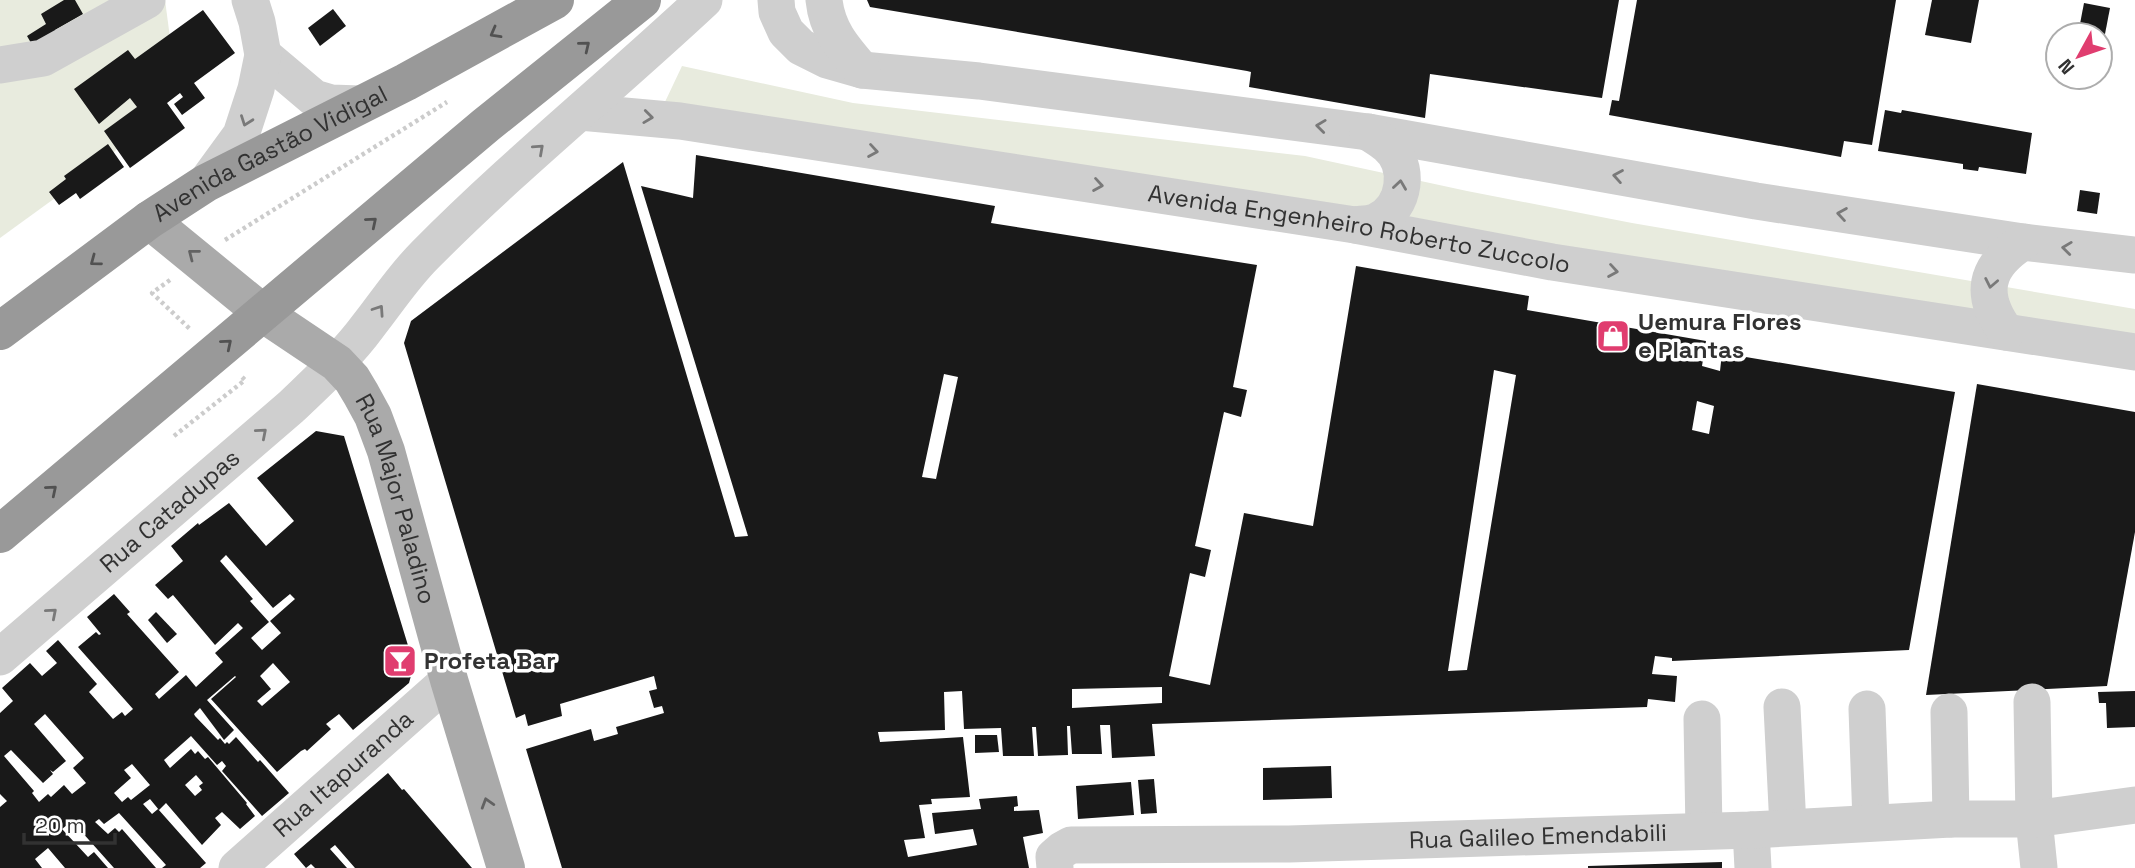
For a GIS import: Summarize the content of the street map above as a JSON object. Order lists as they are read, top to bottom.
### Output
{
  "streets": {
    "highway": ["Avenida Gastão Vidigal"],
    "main road": ["Rua Major Paladino"],
    "street": [
      "Avenida Engenheiro Roberto Zuccolo",
      "Rua Catadupas",
      "Rua Itapuranda",
      "Rua Galileo Emendabili"
    ]
  },
  "crossings": [
    ["Avenida Gastão Vidigal", "Rua Major Paladino"],
    ["Rua Major Paladino", "Rua Catadupas"],
    ["Rua Major Paladino", "Rua Itapuranda"]
  ],
  "one_way": ["Rua Major Paladino", "Rua Catadupas"],
  "places": {
    "shop": ["Uemura Flores e Plantas"],
    "bar": ["Profeta Bar"]
  },
  "scale_bar": "20 m",
  "north": "bottom left"
}
